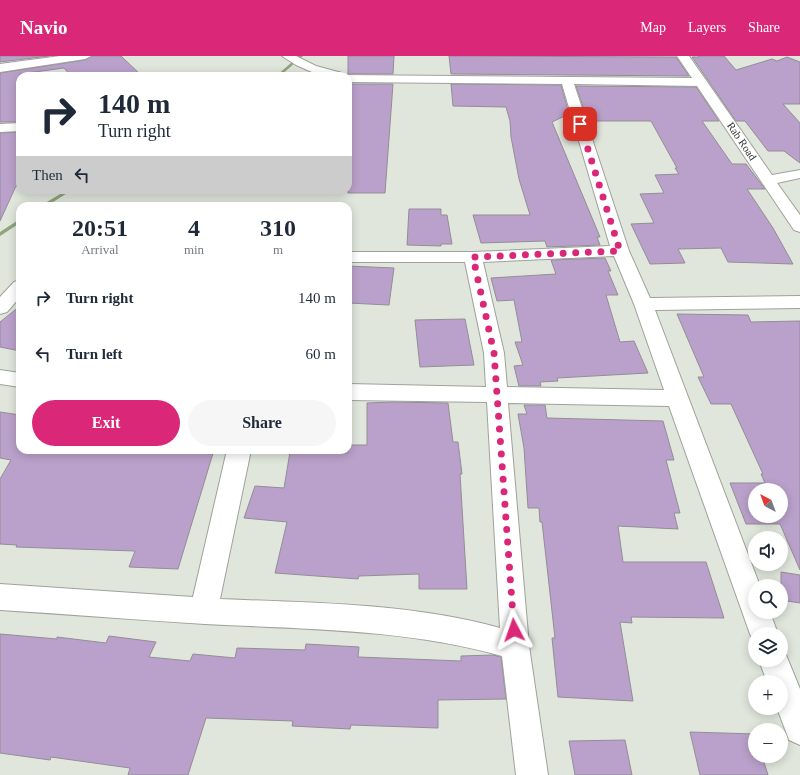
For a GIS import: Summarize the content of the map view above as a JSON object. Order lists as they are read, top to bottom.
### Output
{
  "streets": {
    "street": ["Rab Road"]
  },
  "north": "top left",
  "page": {
    "header": "Navio",
    "nav": ["Map", "Layers", "Share"],
    "turn": ["140 m", "Turn right"],
    "then": "Then",
    "eta": [
      "20:51",
      "Arrival",
      "4",
      "min",
      "310",
      "m"
    ],
    "list": [
      {
        "name": "Turn right",
        "value": "140 m"
      },
      {
        "name": "Turn left",
        "value": "60 m"
      }
    ],
    "buttons": ["Exit", "Share"],
    "map_buttons": ["+", "−"]
  }
}
